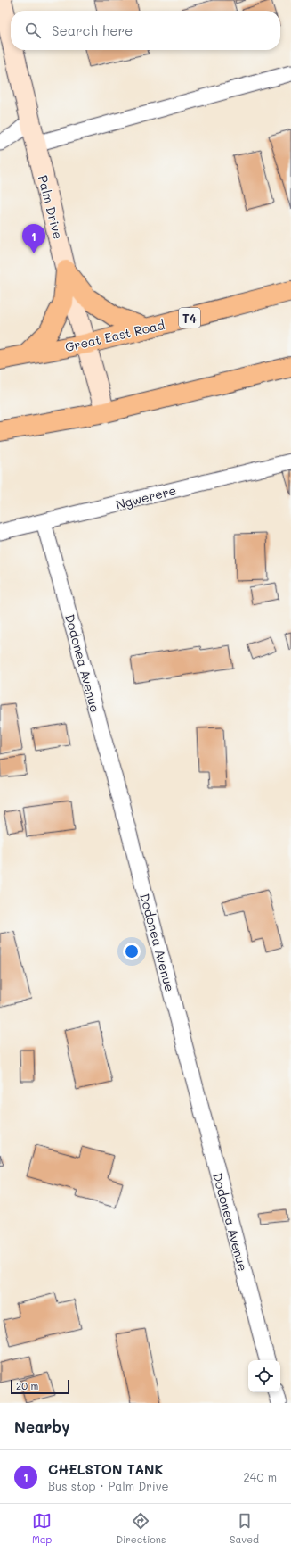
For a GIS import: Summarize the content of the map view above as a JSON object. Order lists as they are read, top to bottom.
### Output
{
  "streets": {
    "main road": ["T4", "Great East Road"],
    "street": ["Palm Drive", "Ngwerere", "Dodonea Avenue"]
  },
  "crossings": [
    ["Palm Drive", "Great East Road"],
    ["Ngwerere", "Dodonea Avenue"]
  ],
  "scale_bar": "20 m",
  "page": {
    "search": "Search here",
    "pins": "1",
    "scale": "20 m",
    "heading": "Nearby",
    "list": [
      {
        "mark": "1",
        "name": "CHELSTON TANK",
        "note": "Bus stop · Palm Drive",
        "value": "240 m"
      }
    ],
    "nav": ["Map", "Directions", "Saved"]
  }
}
